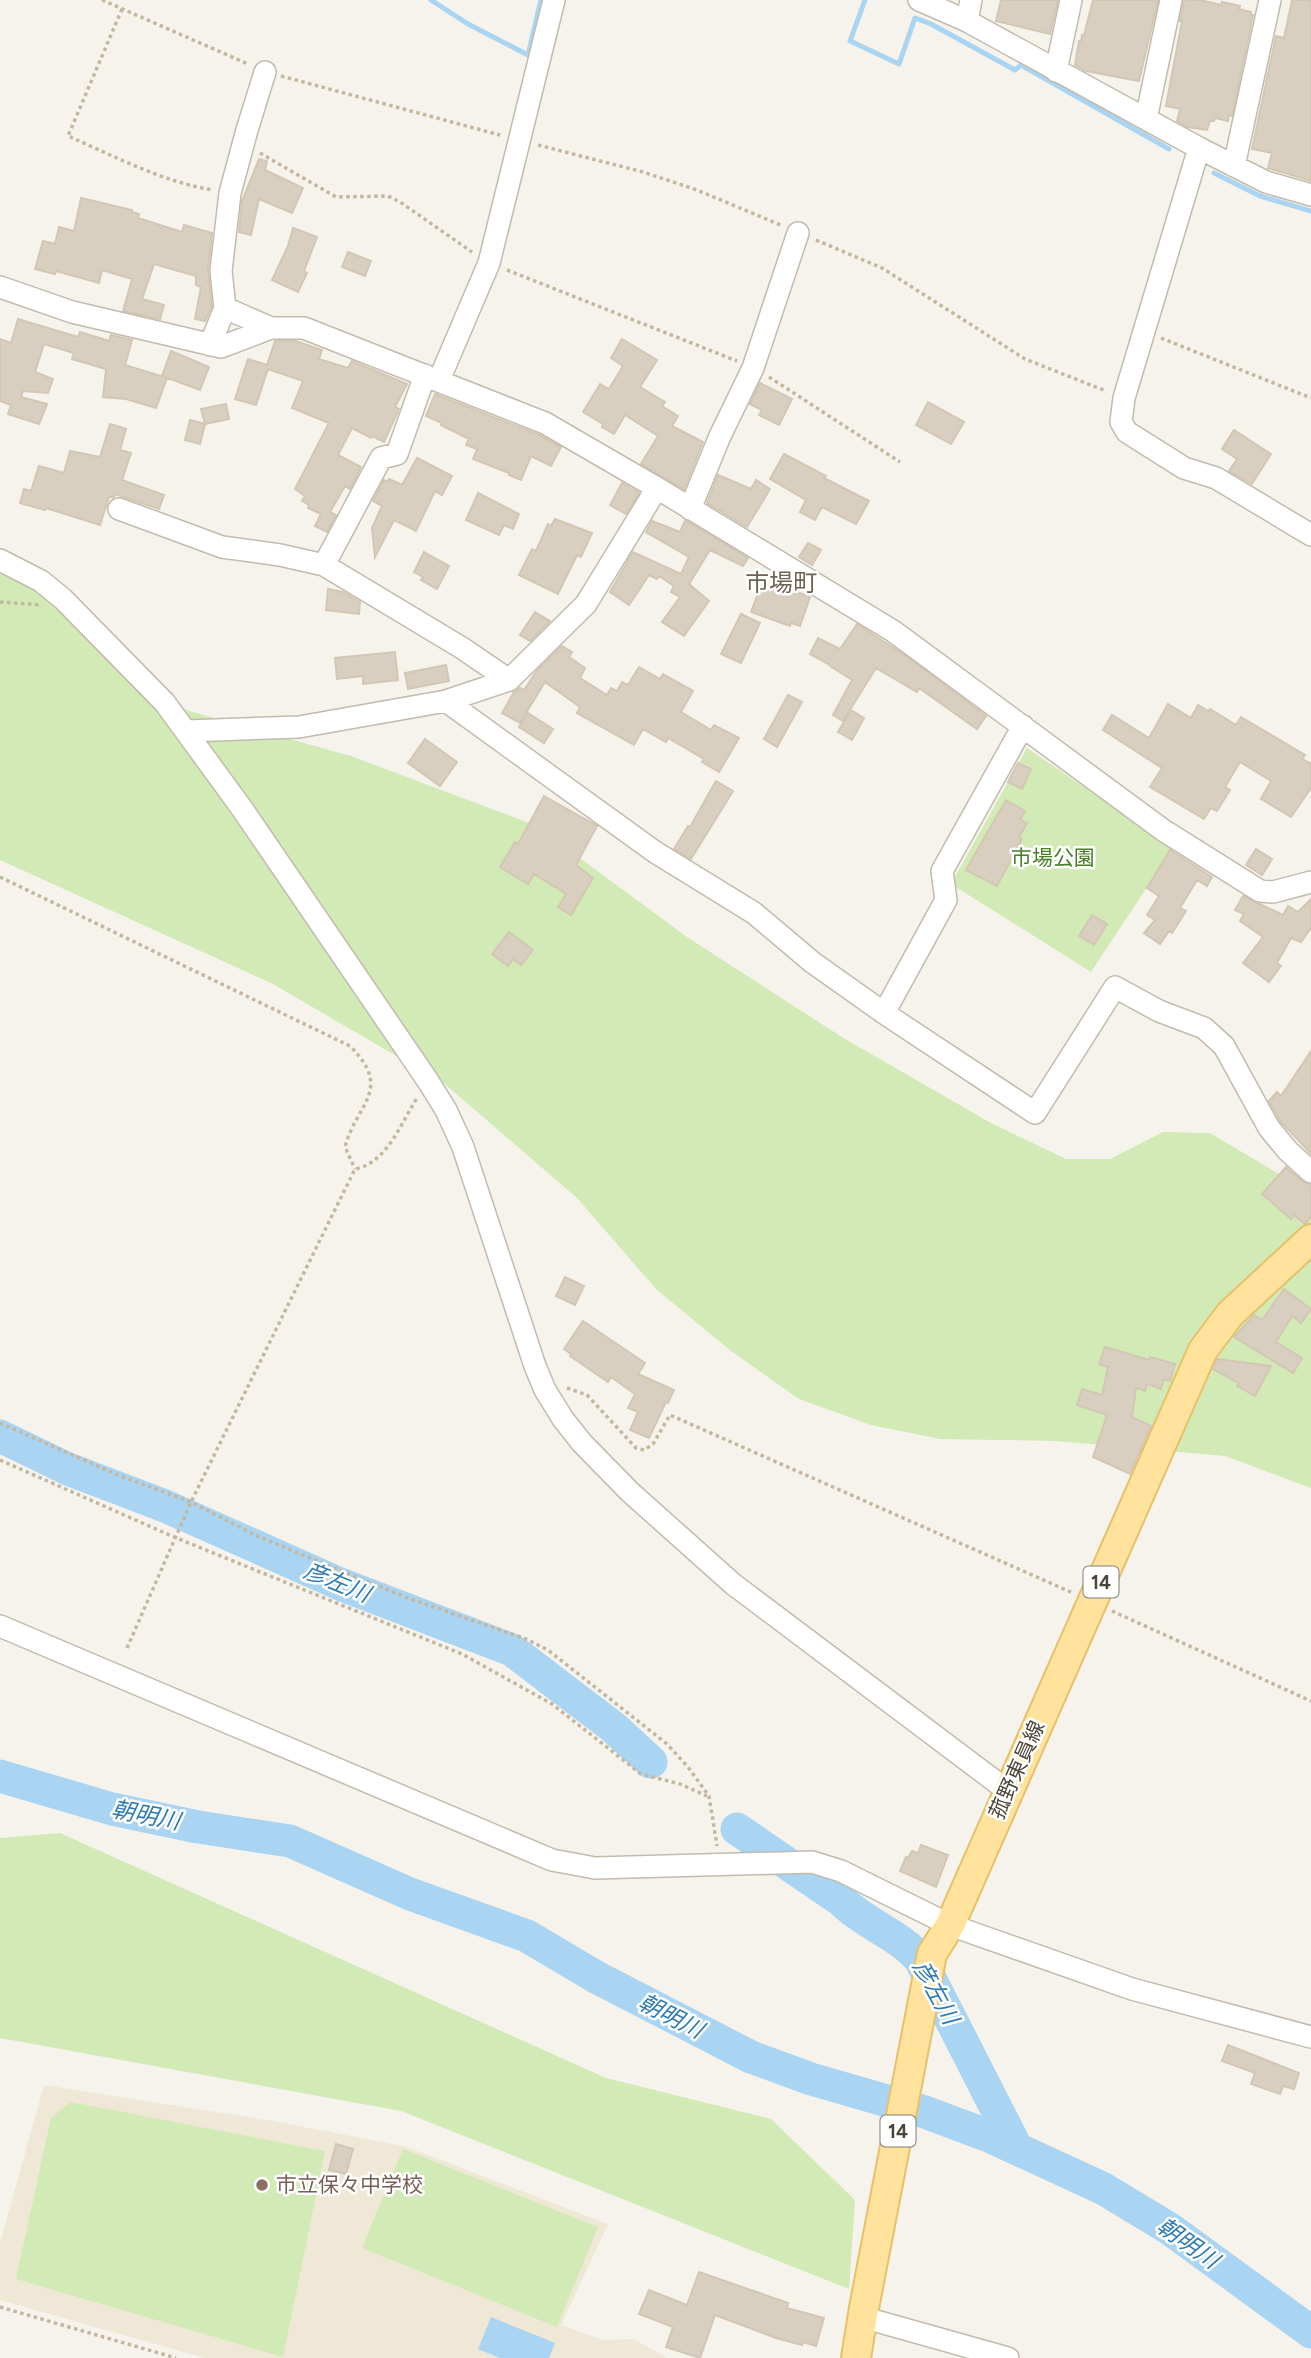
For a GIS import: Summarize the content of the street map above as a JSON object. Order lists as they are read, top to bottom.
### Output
{
  "streets": {
    "main road": ["14", "菰野東員線"]
  },
  "districts": ["市場町"],
  "water": ["彦左川", "朝明川"],
  "parks": ["市場公園"],
  "places": ["市立保々中学校"]
}
